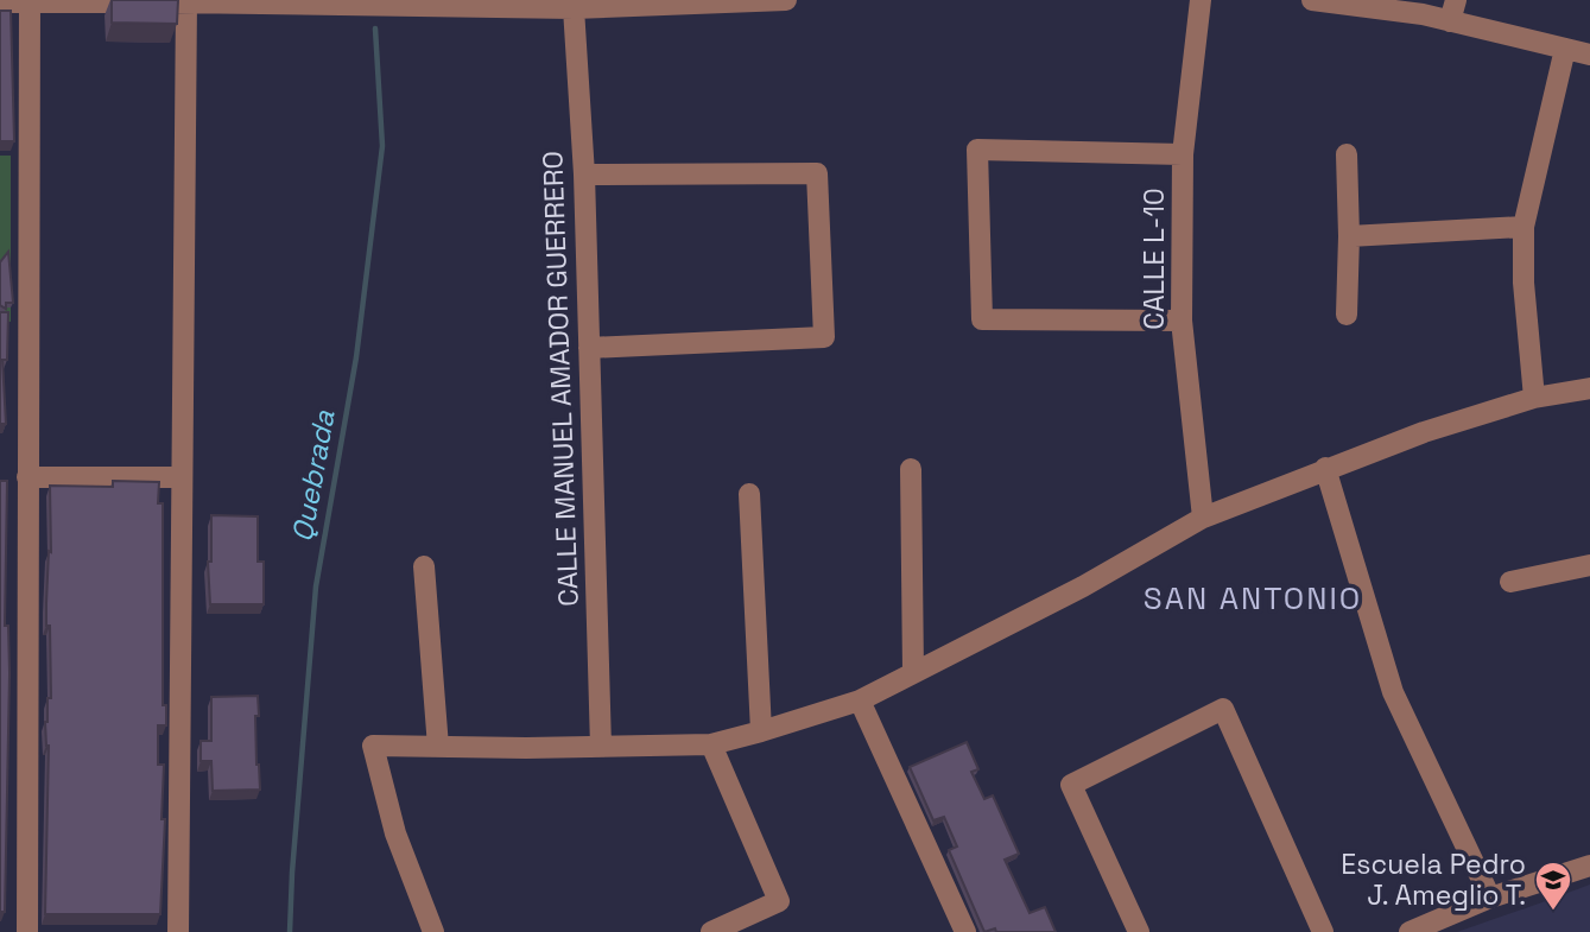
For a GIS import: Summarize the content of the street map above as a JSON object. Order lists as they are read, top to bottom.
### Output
{
  "streets": {
    "street": ["CALLE L-10", "CALLE MANUEL AMADOR GUERRERO"]
  },
  "districts": ["SAN ANTONIO"],
  "water": ["Quebrada"],
  "places": {
    "school or university": ["Escuela Pedro J. Ameglio T."]
  }
}
